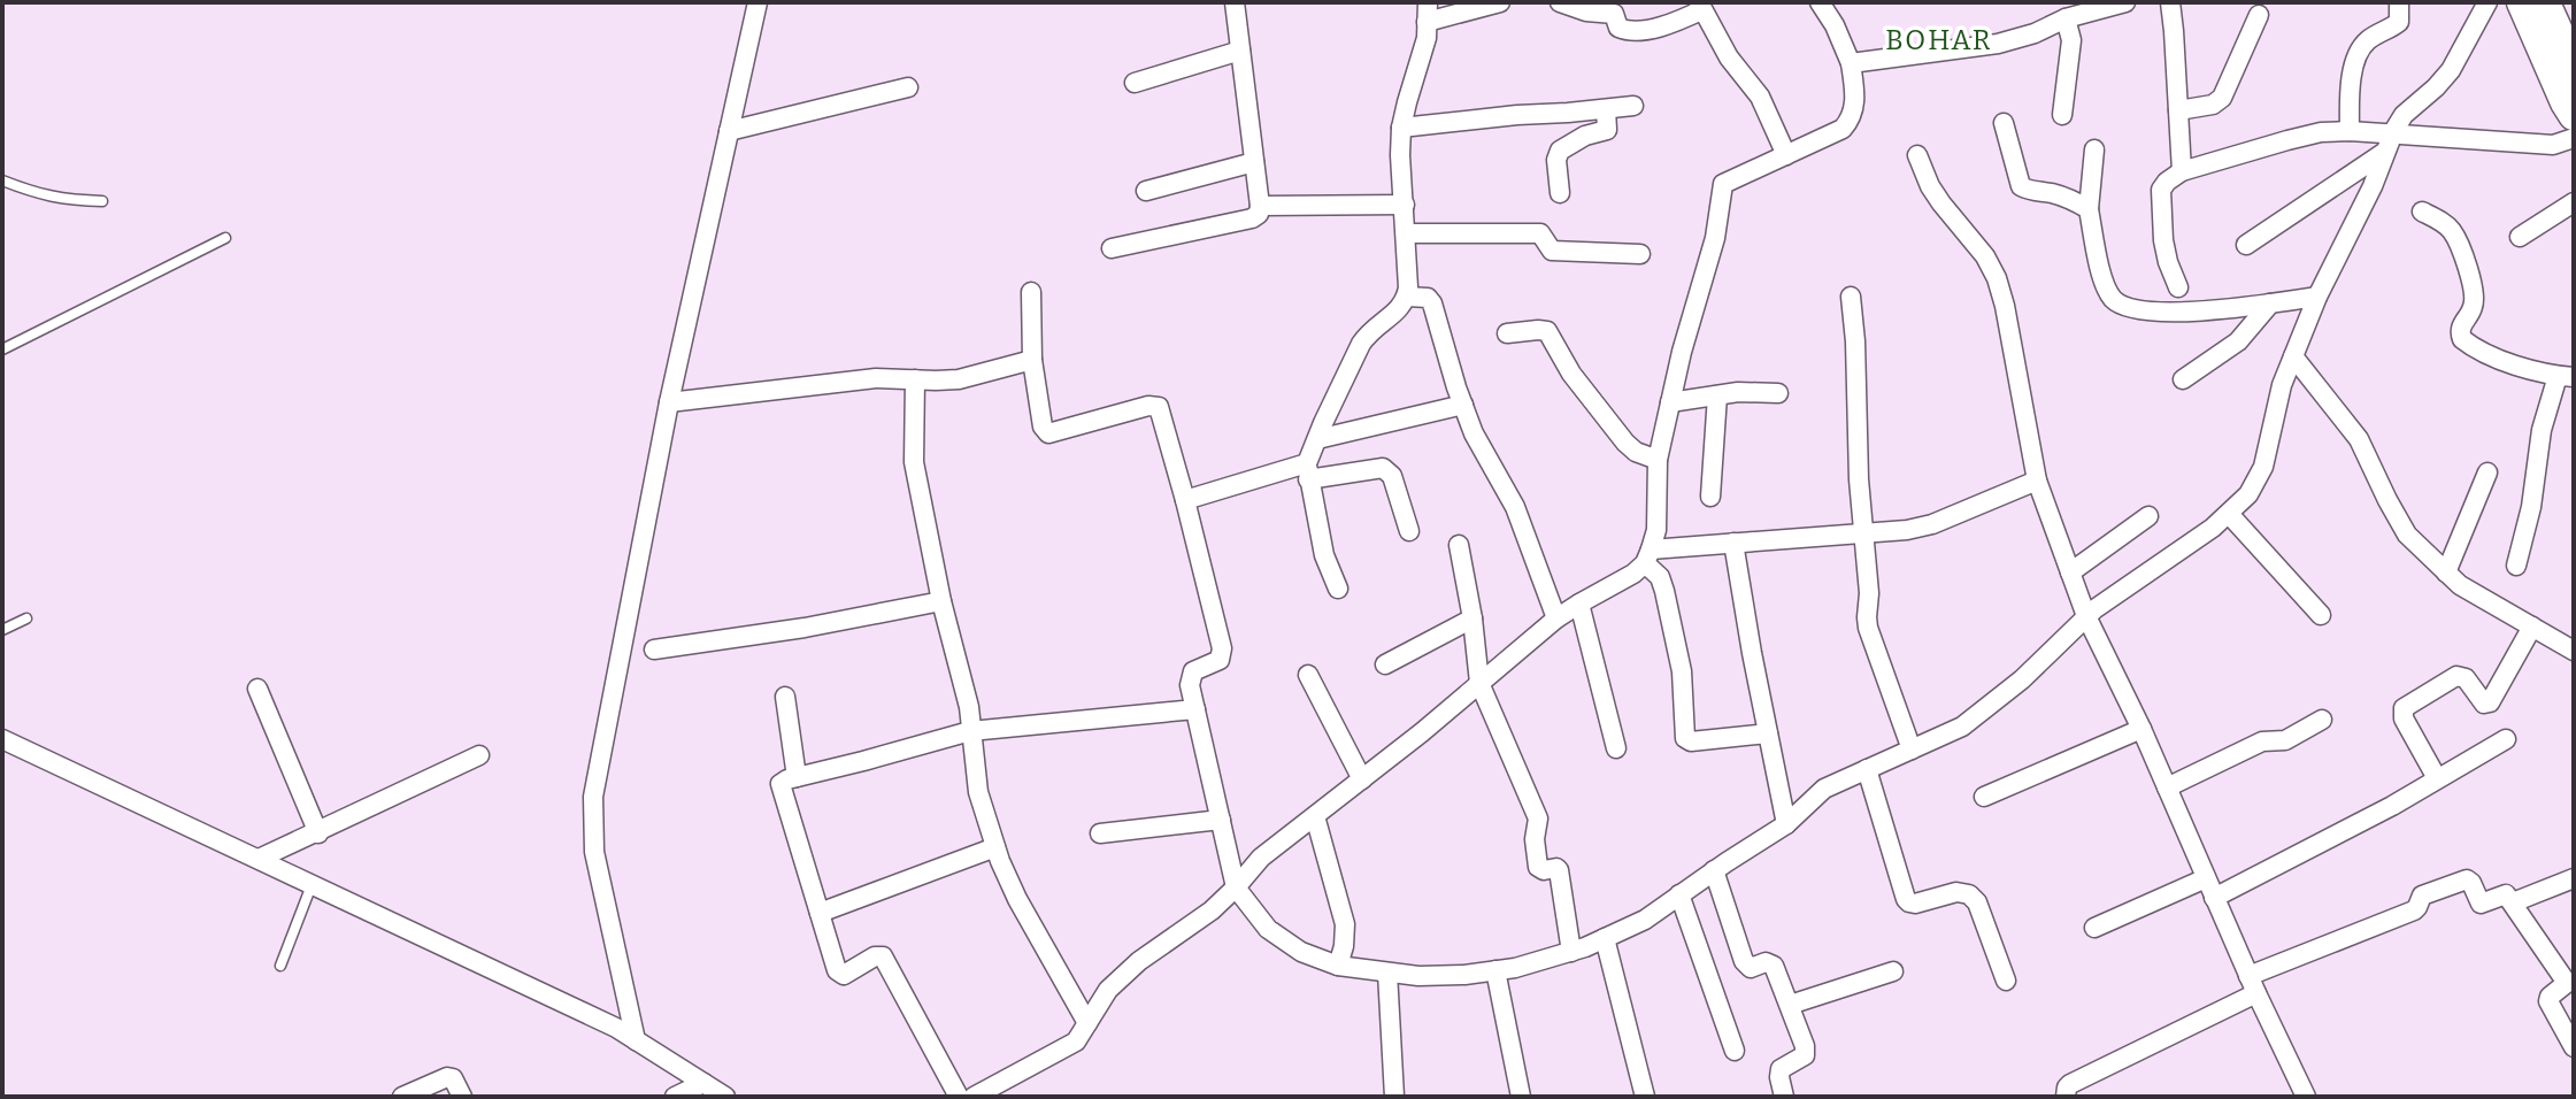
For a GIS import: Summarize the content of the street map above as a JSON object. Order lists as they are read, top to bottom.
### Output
{
  "districts": ["BOHAR"]
}
